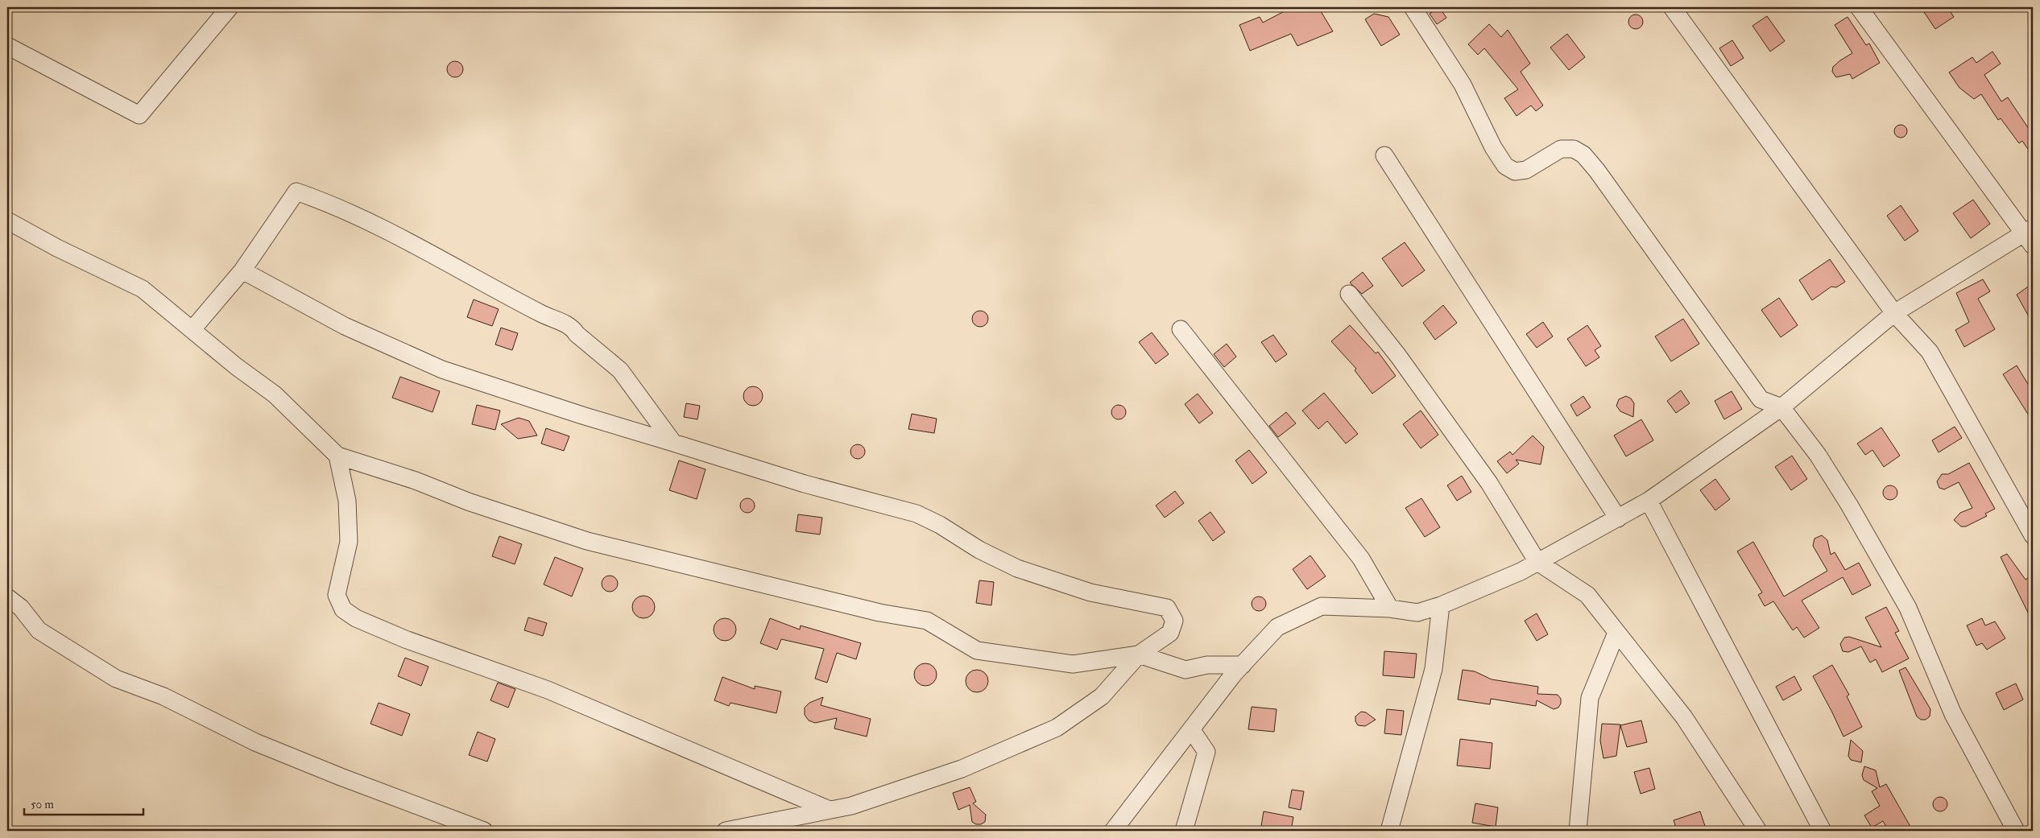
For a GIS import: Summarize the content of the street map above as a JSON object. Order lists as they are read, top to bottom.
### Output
{
  "scale_bar": "50 m"
}
